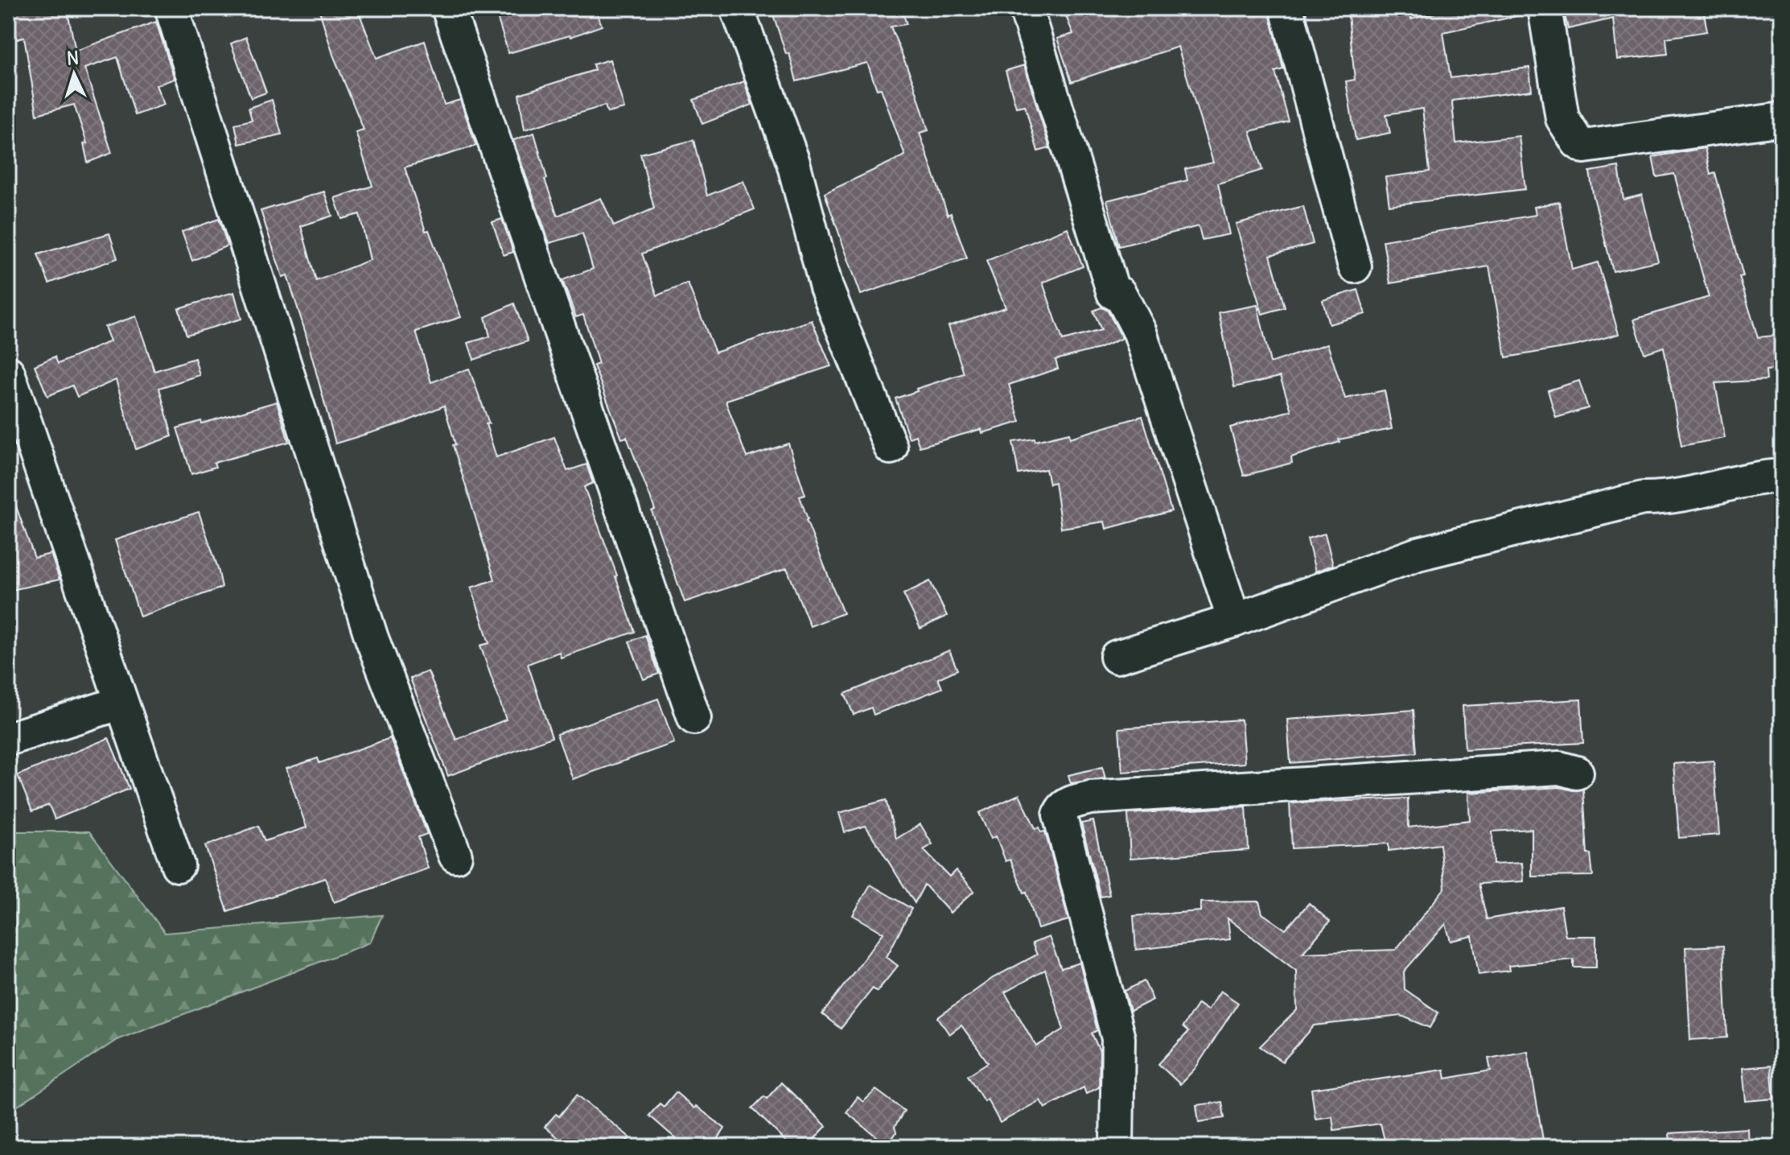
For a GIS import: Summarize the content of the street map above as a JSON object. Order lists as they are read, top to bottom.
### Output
{
  "north": "top"
}
